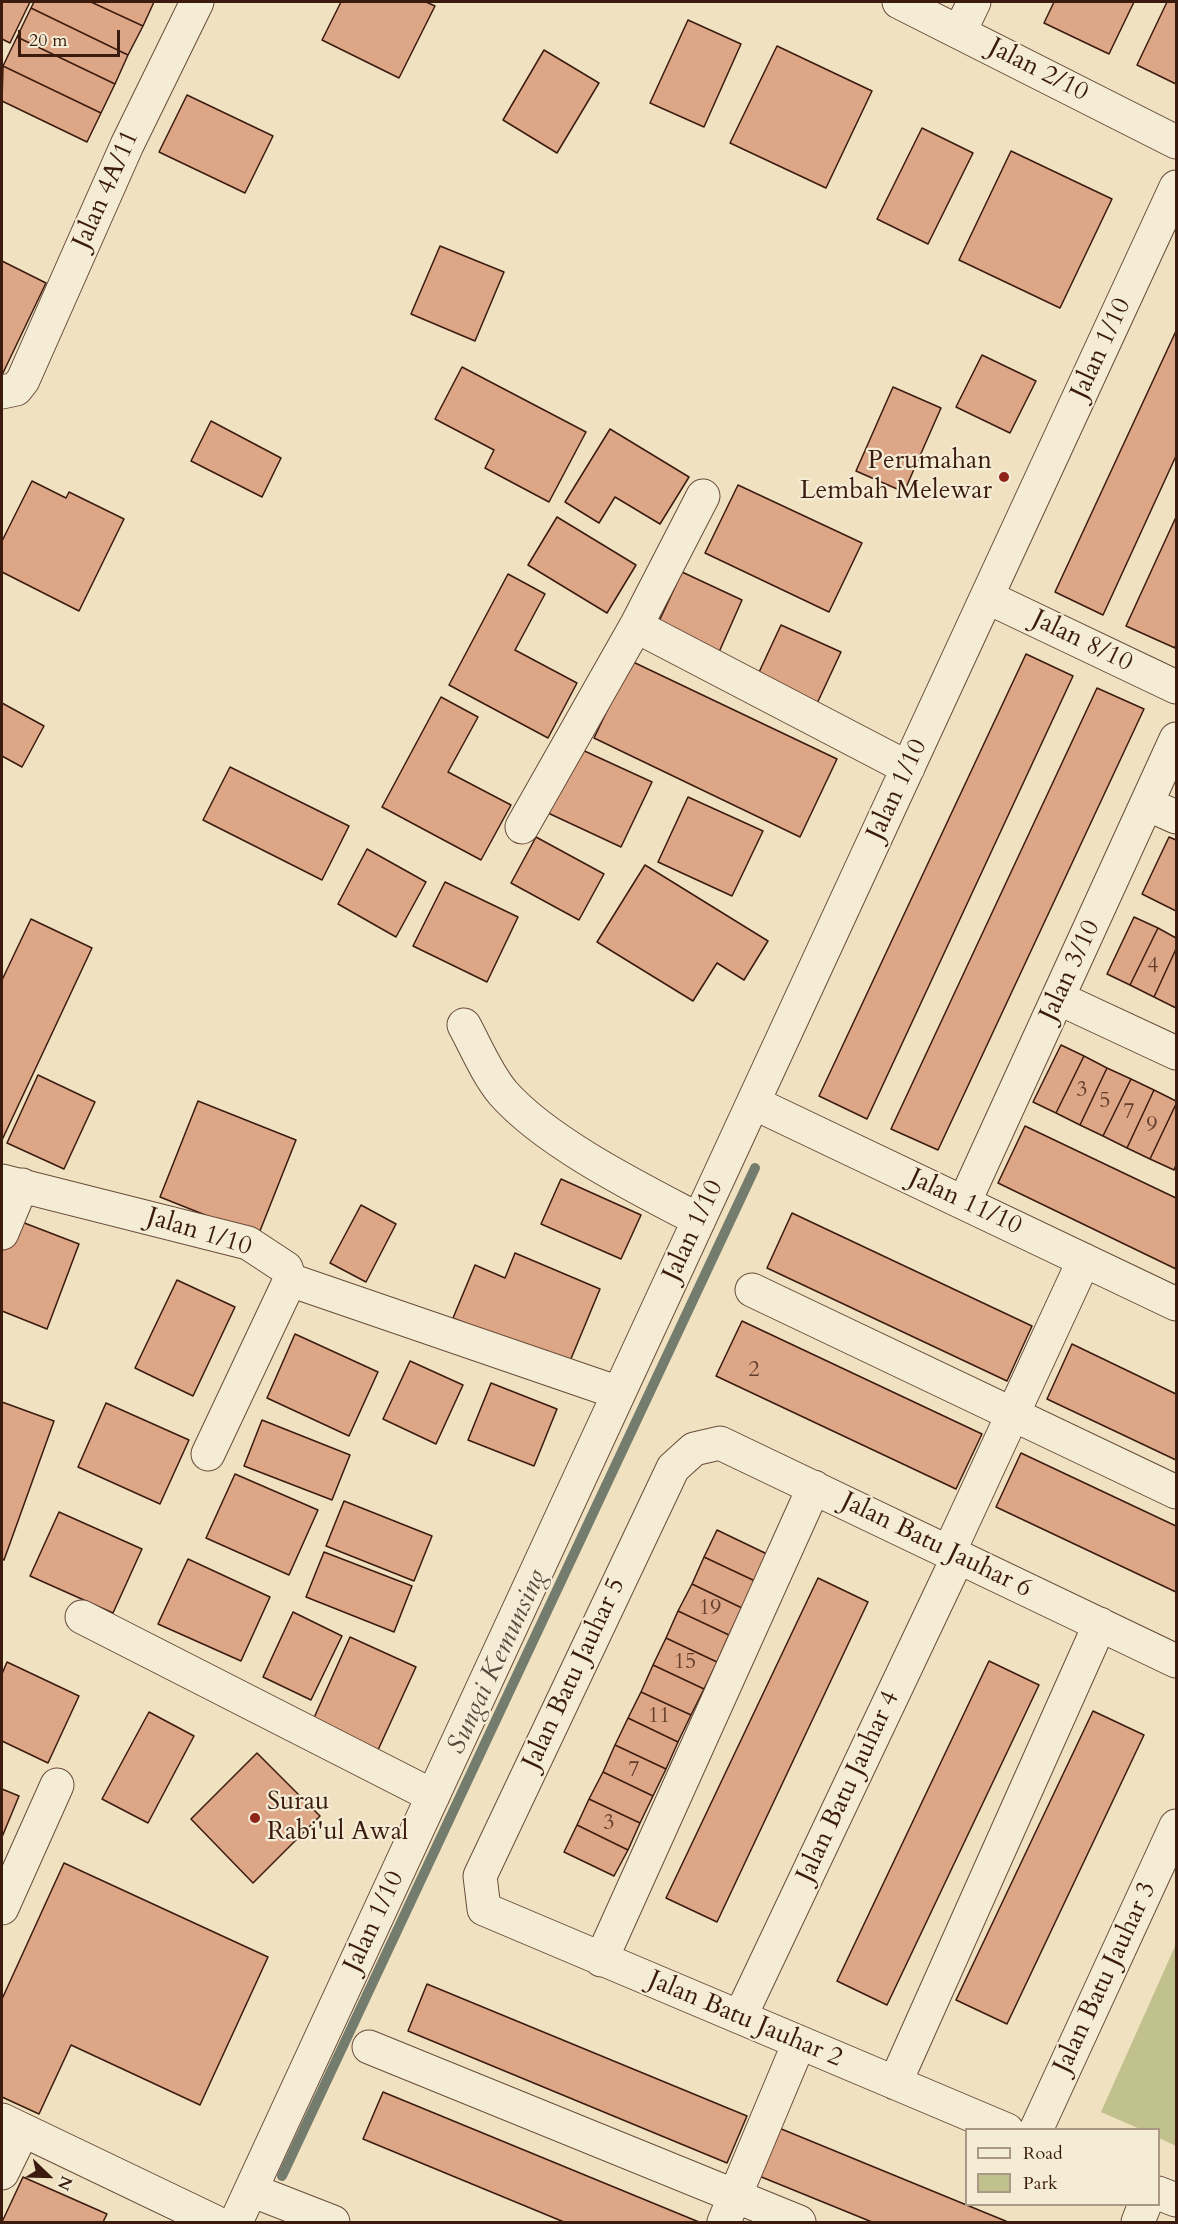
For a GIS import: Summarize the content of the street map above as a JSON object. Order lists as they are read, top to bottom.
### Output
{
  "streets": {
    "street": [
      "Jalan 2/10",
      "Jalan 4A/11",
      "Jalan 1/10",
      "Jalan 8/10",
      "Jalan 3/10",
      "Jalan 11/10",
      "Jalan Batu Jauhar 6",
      "Jalan Batu Jauhar 5",
      "Jalan Batu Jauhar 4",
      "Jalan Batu Jauhar 3",
      "Jalan Batu Jauhar 2"
    ]
  },
  "crossings": [
    ["Jalan 1/10", "Jalan 8/10"],
    ["Jalan 1/10", "Jalan 11/10"],
    ["Jalan 3/10", "Jalan 11/10"],
    ["Jalan 11/10", "Jalan Batu Jauhar 4"],
    ["Jalan Batu Jauhar 6", "Jalan Batu Jauhar 5"],
    ["Jalan Batu Jauhar 6", "Jalan Batu Jauhar 4"],
    ["Jalan Batu Jauhar 5", "Jalan Batu Jauhar 2"],
    ["Jalan Batu Jauhar 4", "Jalan Batu Jauhar 2"]
  ],
  "water": ["Sungai Kemunsing"],
  "places": ["Perumahan Lembah Melewar", "Surau Rabi'ul Awal"],
  "house_numbers": [
    "4",
    "3",
    "5",
    "7",
    "9",
    "2",
    "19",
    "15",
    "11",
    "7",
    "3"
  ],
  "legend": ["Road", "Park"],
  "scale_bar": "20 m",
  "north": "bottom right"
}
